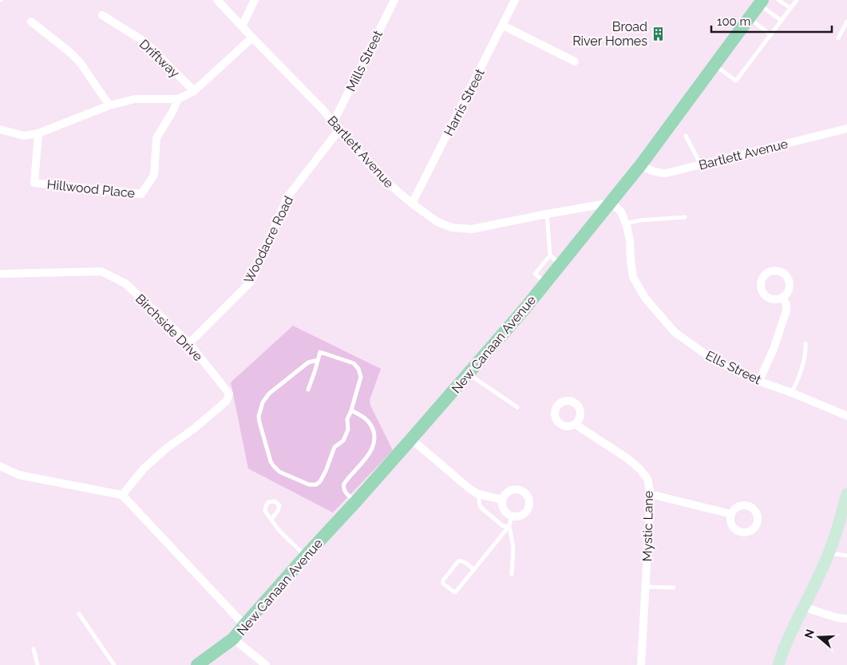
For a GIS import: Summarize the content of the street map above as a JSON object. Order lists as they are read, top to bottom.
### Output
{
  "streets": {
    "main road": ["New Canaan Avenue"],
    "street": [
      "Driftway",
      "Mills Street",
      "Harris Street",
      "Bartlett Avenue",
      "Hillwood Place",
      "Woodacre Road",
      "Birchside Drive",
      "Ells Street",
      "Mystic Lane"
    ]
  },
  "crossings": [
    ["Mills Street", "Bartlett Avenue"],
    ["Harris Street", "Bartlett Avenue"],
    ["Bartlett Avenue", "Woodacre Road"],
    ["Bartlett Avenue", "New Canaan Avenue"],
    ["Bartlett Avenue", "Ells Street"],
    ["Woodacre Road", "Birchside Drive"],
    ["New Canaan Avenue", "Ells Street"]
  ],
  "places": {
    "building": ["Broad River Homes"]
  },
  "scale_bar": "100 m",
  "north": "left"
}
